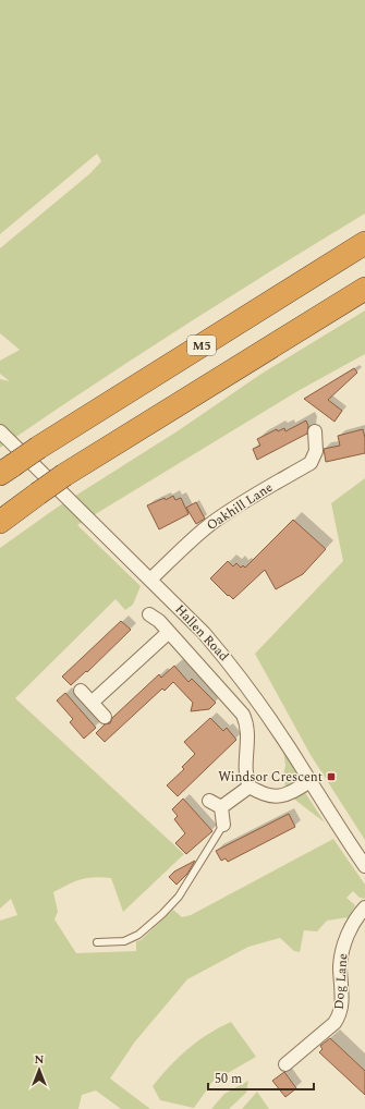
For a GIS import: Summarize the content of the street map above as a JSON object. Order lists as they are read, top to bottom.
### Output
{
  "streets": {
    "highway": ["M5"],
    "street": ["Oakhill Lane", "Hallen Road", "Dog Lane"]
  },
  "crossings": [
    ["Oakhill Lane", "Hallen Road"]
  ],
  "places": {
    "transit": ["Windsor Crescent"]
  },
  "scale_bar": "50 m",
  "north": "top"
}
